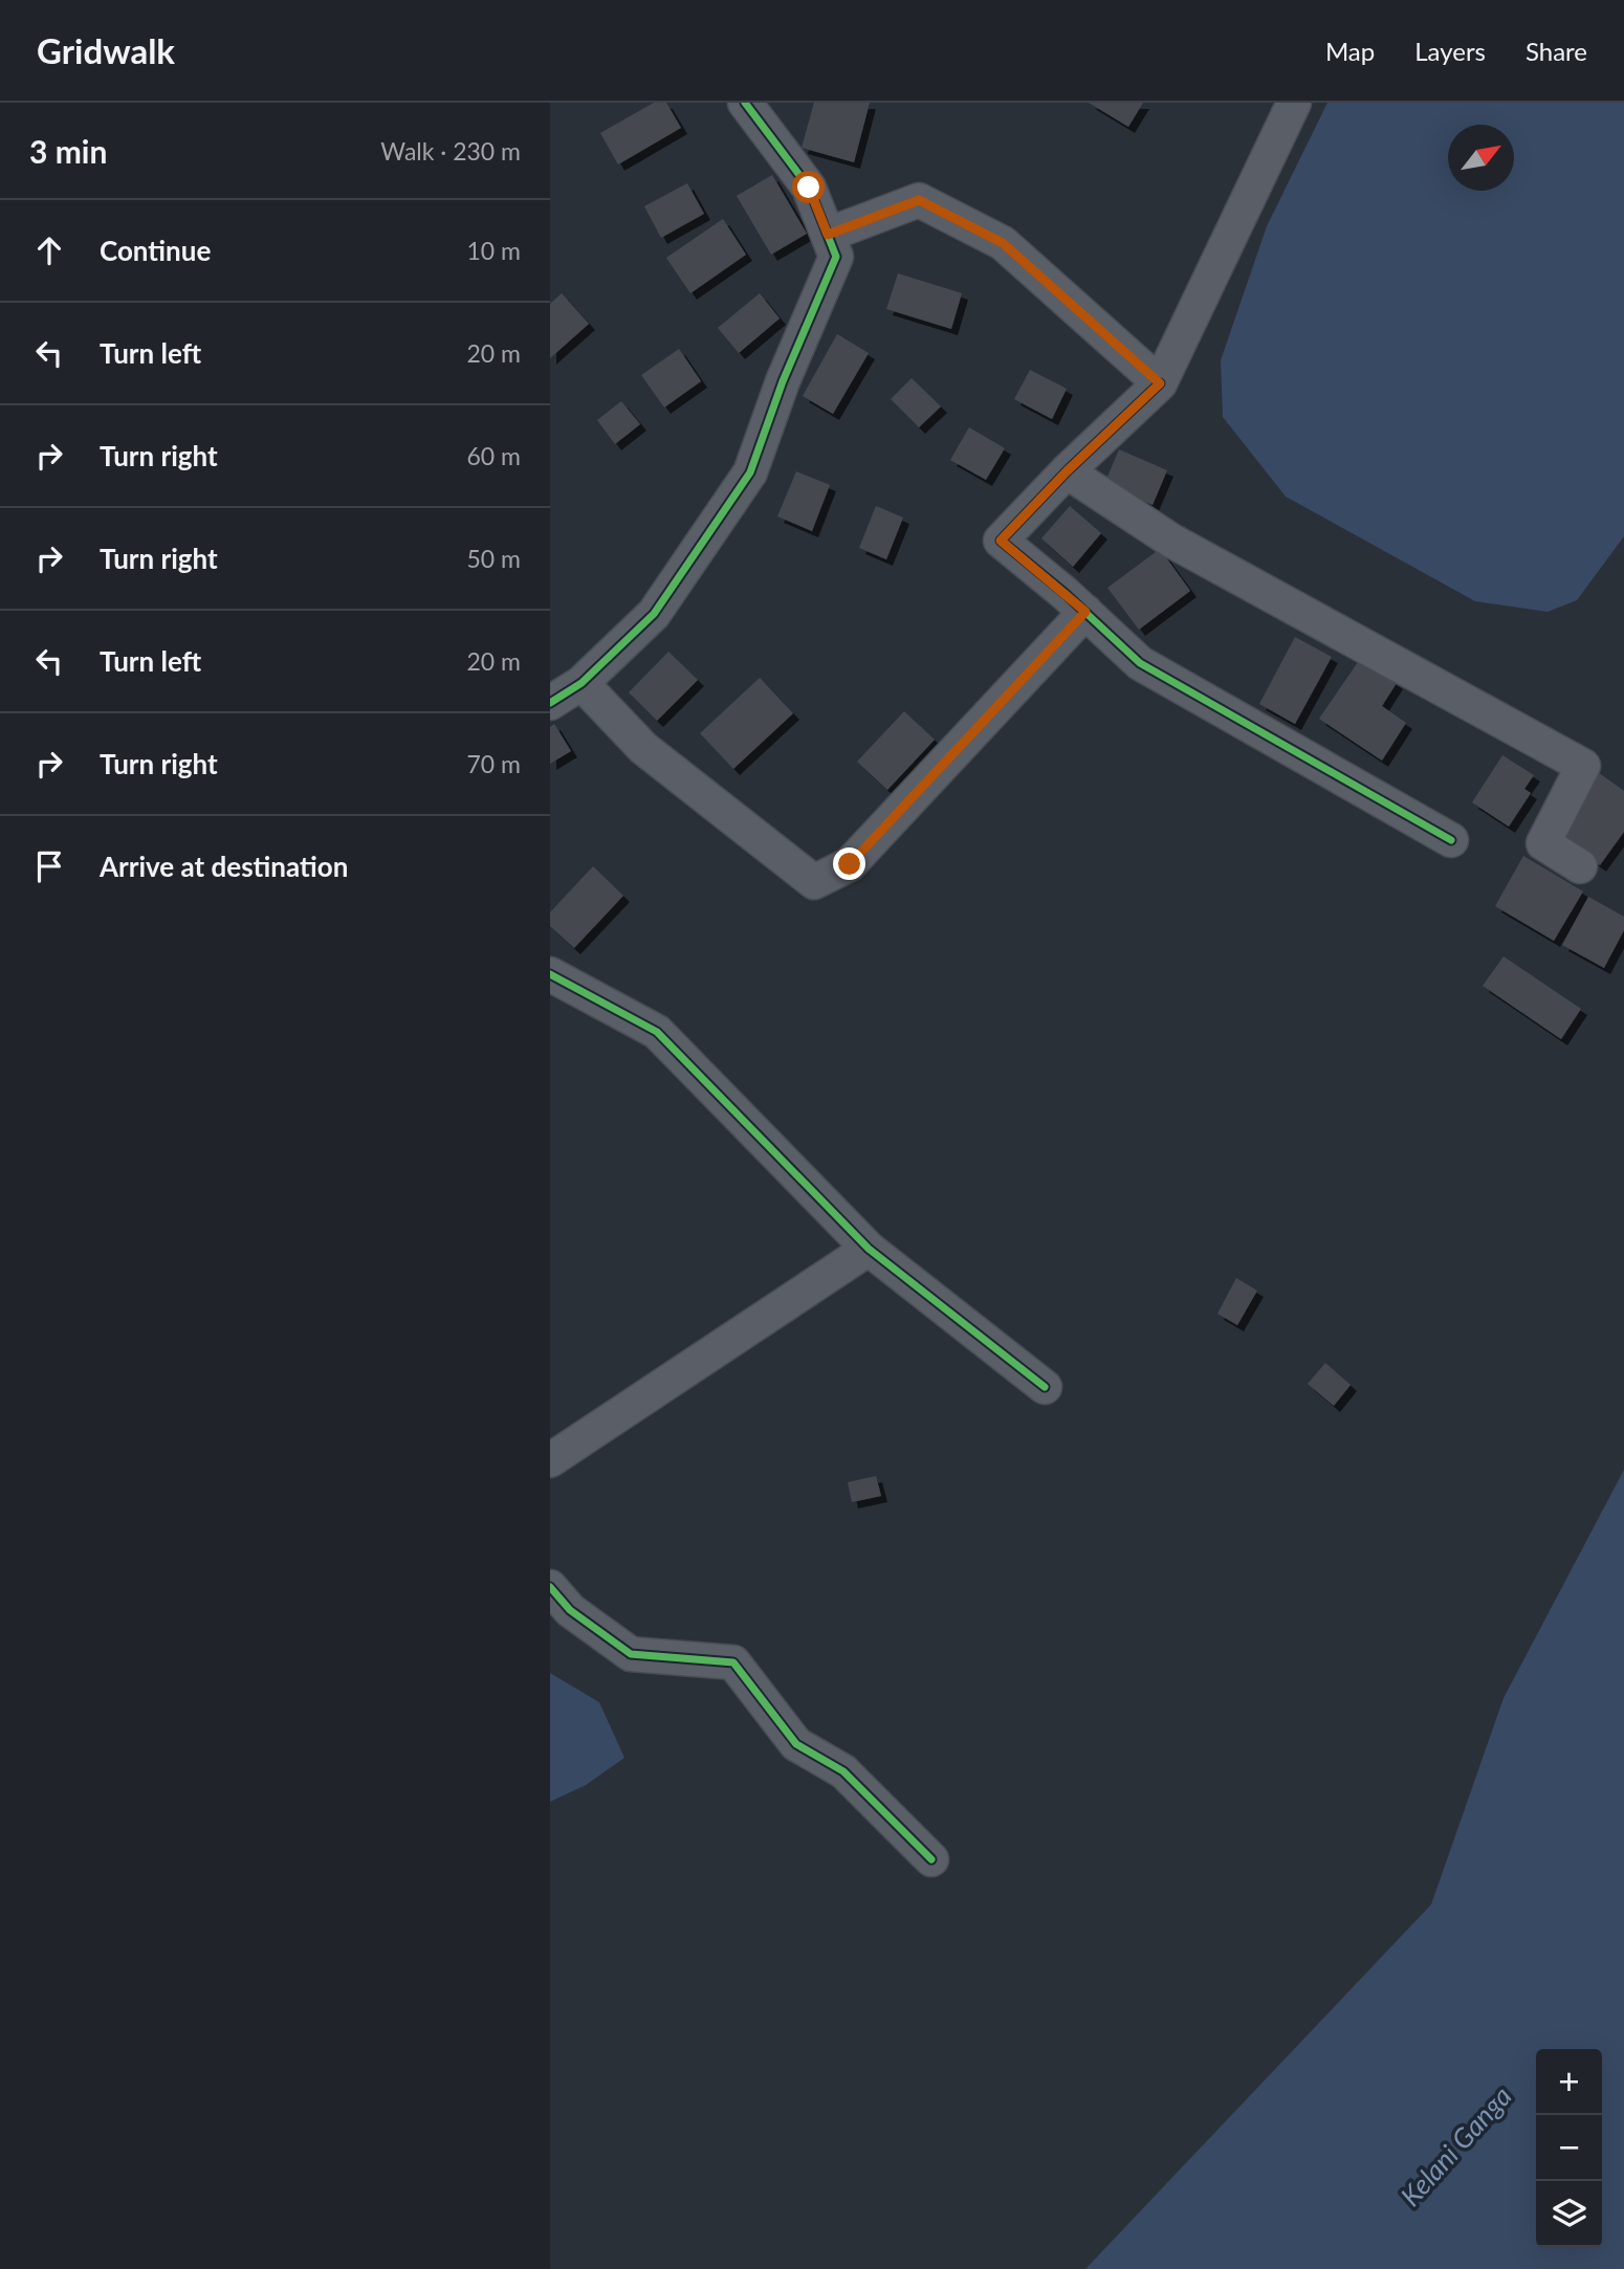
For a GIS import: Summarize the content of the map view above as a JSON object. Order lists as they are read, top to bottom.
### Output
{
  "water": ["Kelani Ganga"],
  "north": "top right",
  "page": {
    "header": "Gridwalk",
    "nav": ["Map", "Layers", "Share"],
    "heading": ["3 min", "Walk · 230 m"],
    "list": [
      ["Continue", "10 m"],
      ["Turn left", "20 m"],
      ["Turn right", "60 m"],
      ["Turn right", "50 m"],
      ["Turn left", "20 m"],
      ["Turn right", "70 m"],
      "Arrive at destination"
    ],
    "map_buttons": ["+", "−"]
  }
}
